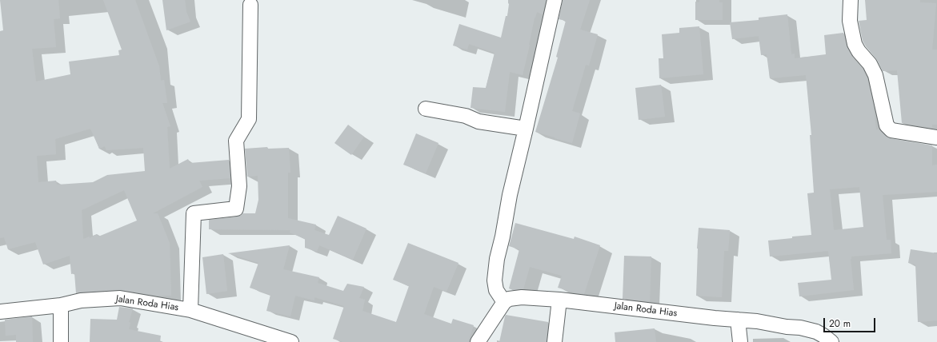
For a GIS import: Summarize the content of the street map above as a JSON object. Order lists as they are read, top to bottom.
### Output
{
  "streets": {
    "street": ["Jalan Roda Hias"]
  },
  "scale_bar": "20 m"
}
